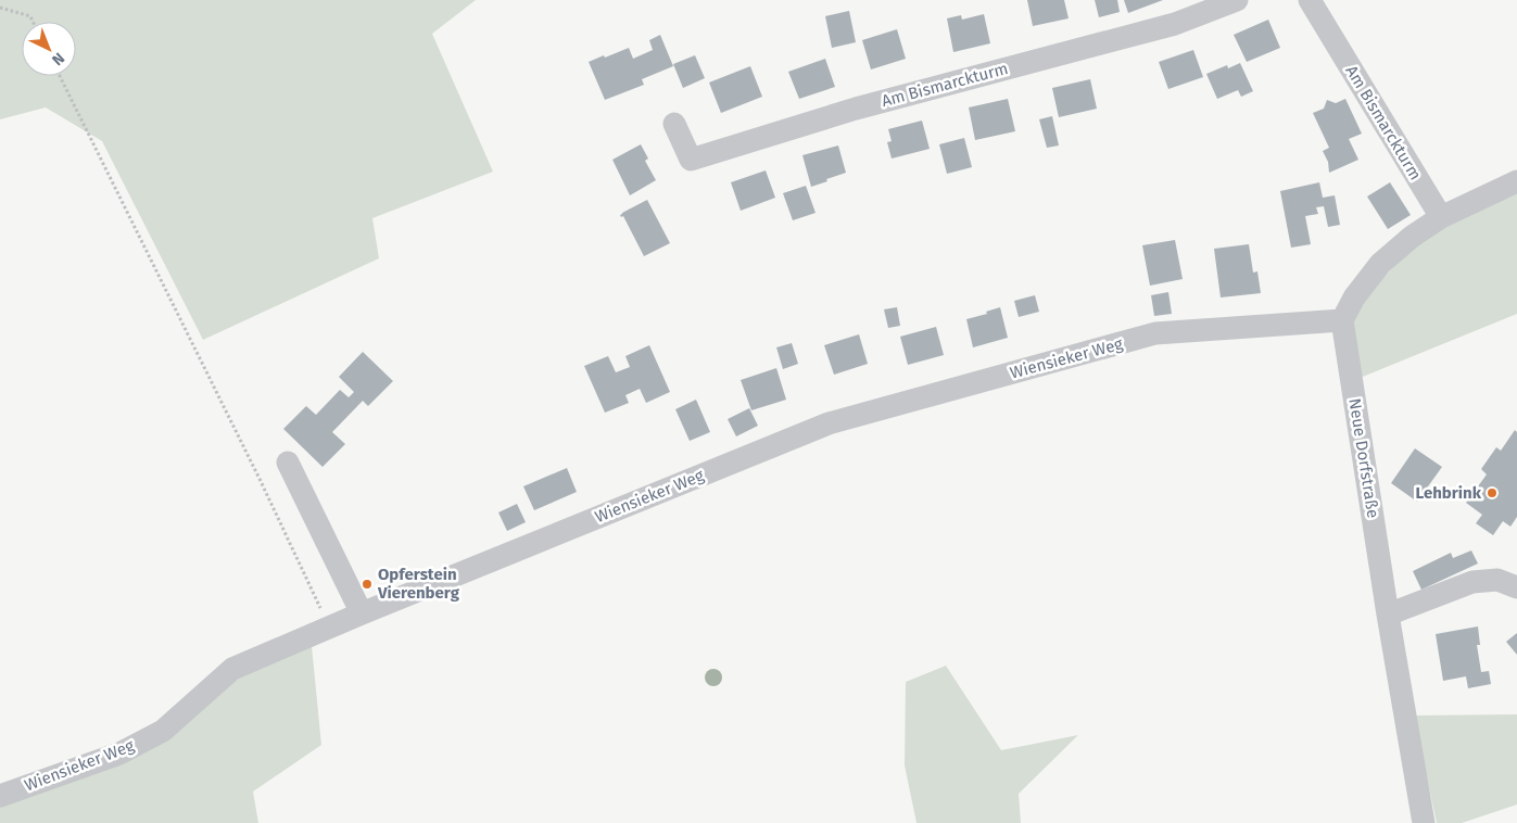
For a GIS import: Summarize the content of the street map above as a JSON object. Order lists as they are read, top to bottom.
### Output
{
  "streets": {
    "street": ["Am Bismarckturm", "Wiensieker Weg", "Neue Dorfstraße"]
  },
  "crossings": [
    ["Wiensieker Weg", "Neue Dorfstraße"]
  ],
  "places": ["Lehbrink", "Opferstein Vierenberg"],
  "north": "bottom right"
}
